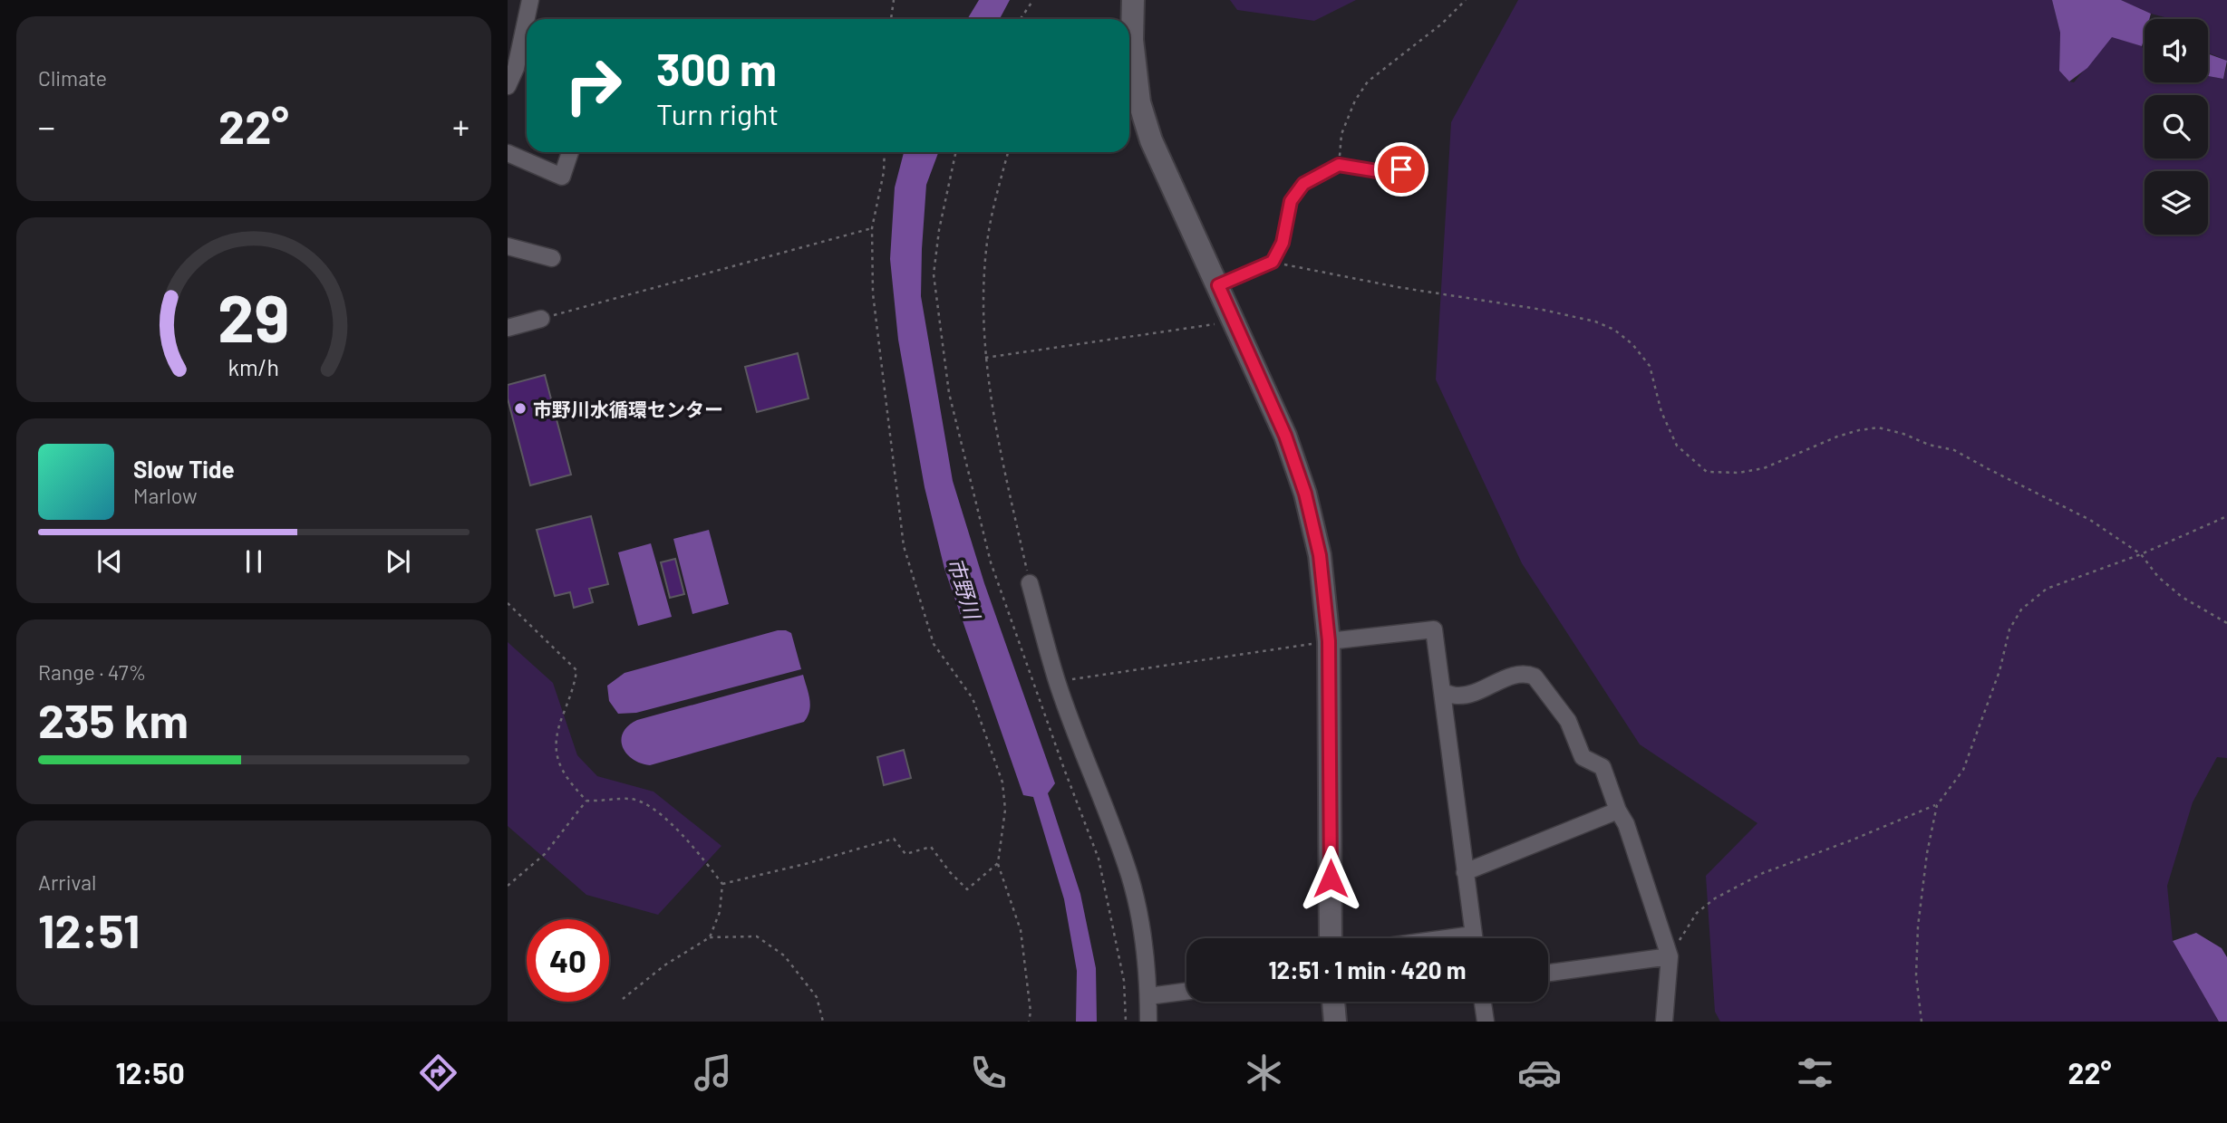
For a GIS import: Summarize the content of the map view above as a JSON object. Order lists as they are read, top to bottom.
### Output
{
  "water": ["市野川"],
  "places": ["市野川水循環センター"],
  "page": {
    "tile": [
      "Climate",
      ["Range · 47%", "235 km"],
      ["Arrival", "12:51"]
    ],
    "turn": ["300 m", "Turn right"],
    "heat": ["−", "22°", "+"],
    "song": ["Slow Tide", "Marlow"],
    "limit": "40",
    "trip": "12:51 · 1 min · 420 m",
    "tabs": ["12:50", "22°"],
    "gauge": ["29", "km/h"]
  }
}
